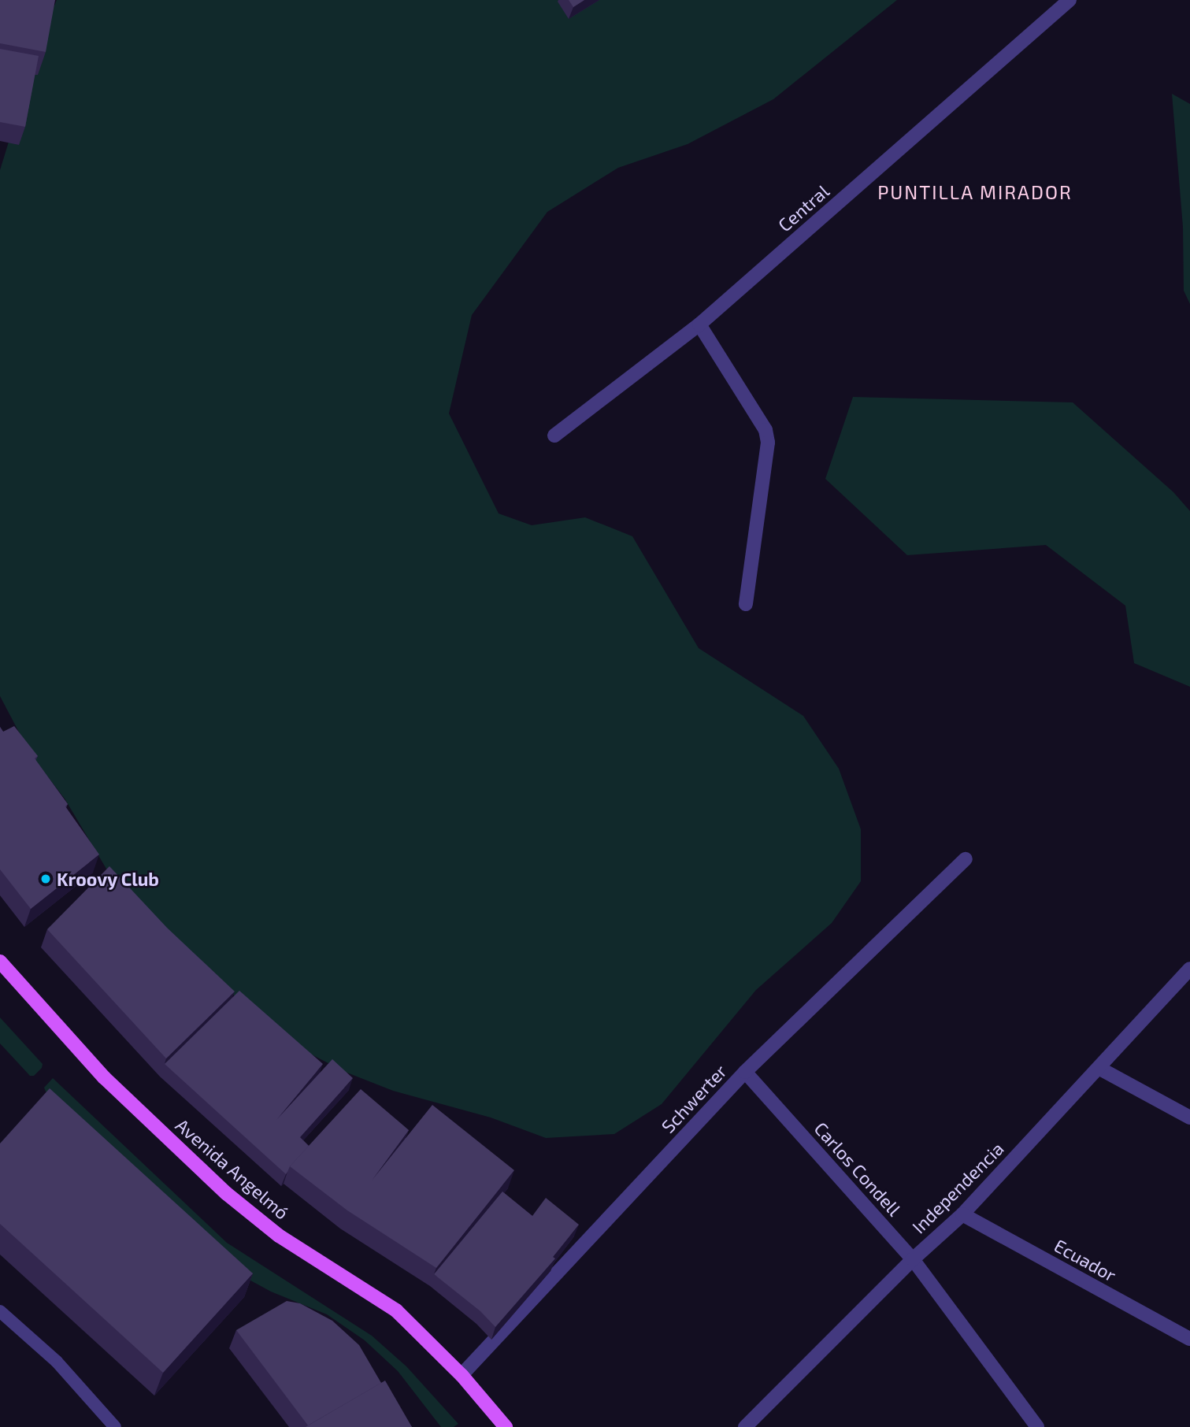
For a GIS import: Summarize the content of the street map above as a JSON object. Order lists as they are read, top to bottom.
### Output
{
  "streets": {
    "main road": ["Avenida Angelmó"],
    "street": [
      "Central",
      "Schwerter",
      "Carlos Condell",
      "Independencia",
      "Ecuador"
    ]
  },
  "crossings": [
    ["Schwerter", "Avenida Angelmó"],
    ["Schwerter", "Carlos Condell"],
    ["Carlos Condell", "Independencia"],
    ["Independencia", "Ecuador"]
  ],
  "districts": ["PUNTILLA MIRADOR"],
  "places": ["Kroovy Club"]
}
